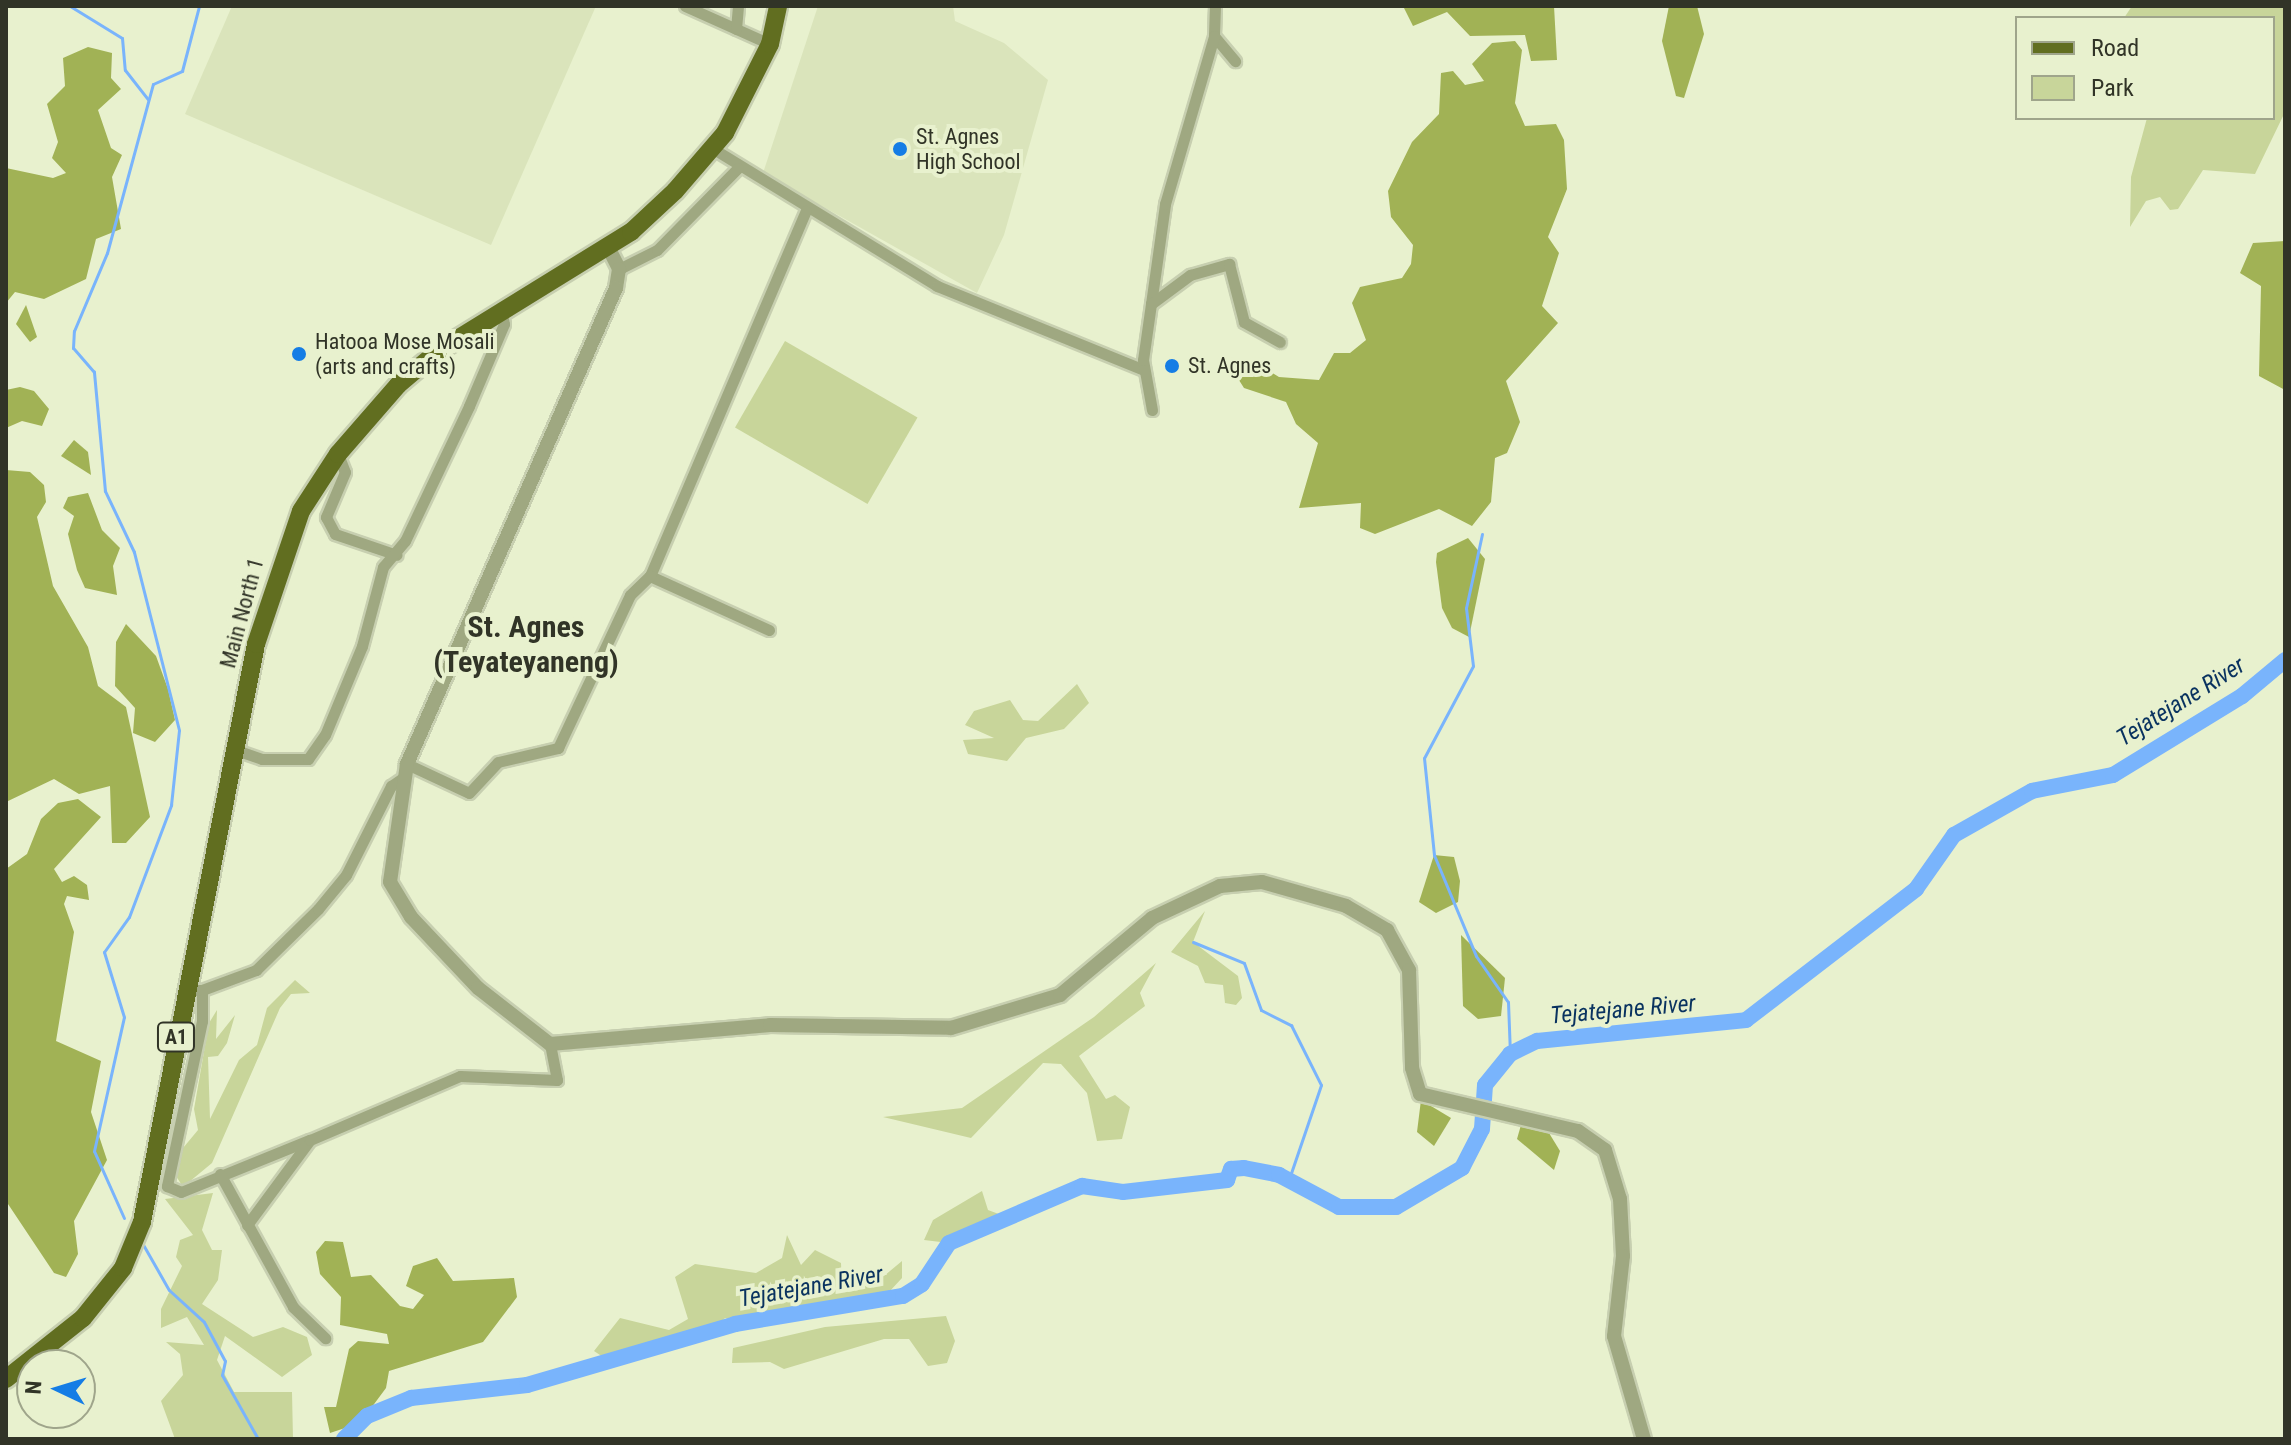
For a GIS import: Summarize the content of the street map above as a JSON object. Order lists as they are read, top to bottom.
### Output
{
  "streets": {
    "main road": ["Main North 1", "A1"]
  },
  "districts": ["St. Agnes (Teyateyaneng)"],
  "water": ["Tejatejane River"],
  "places": ["St. Agnes High School", "Hatooa Mose Mosali (arts and crafts)", "St. Agnes"],
  "legend": ["Road", "Park"],
  "north": "left"
}
